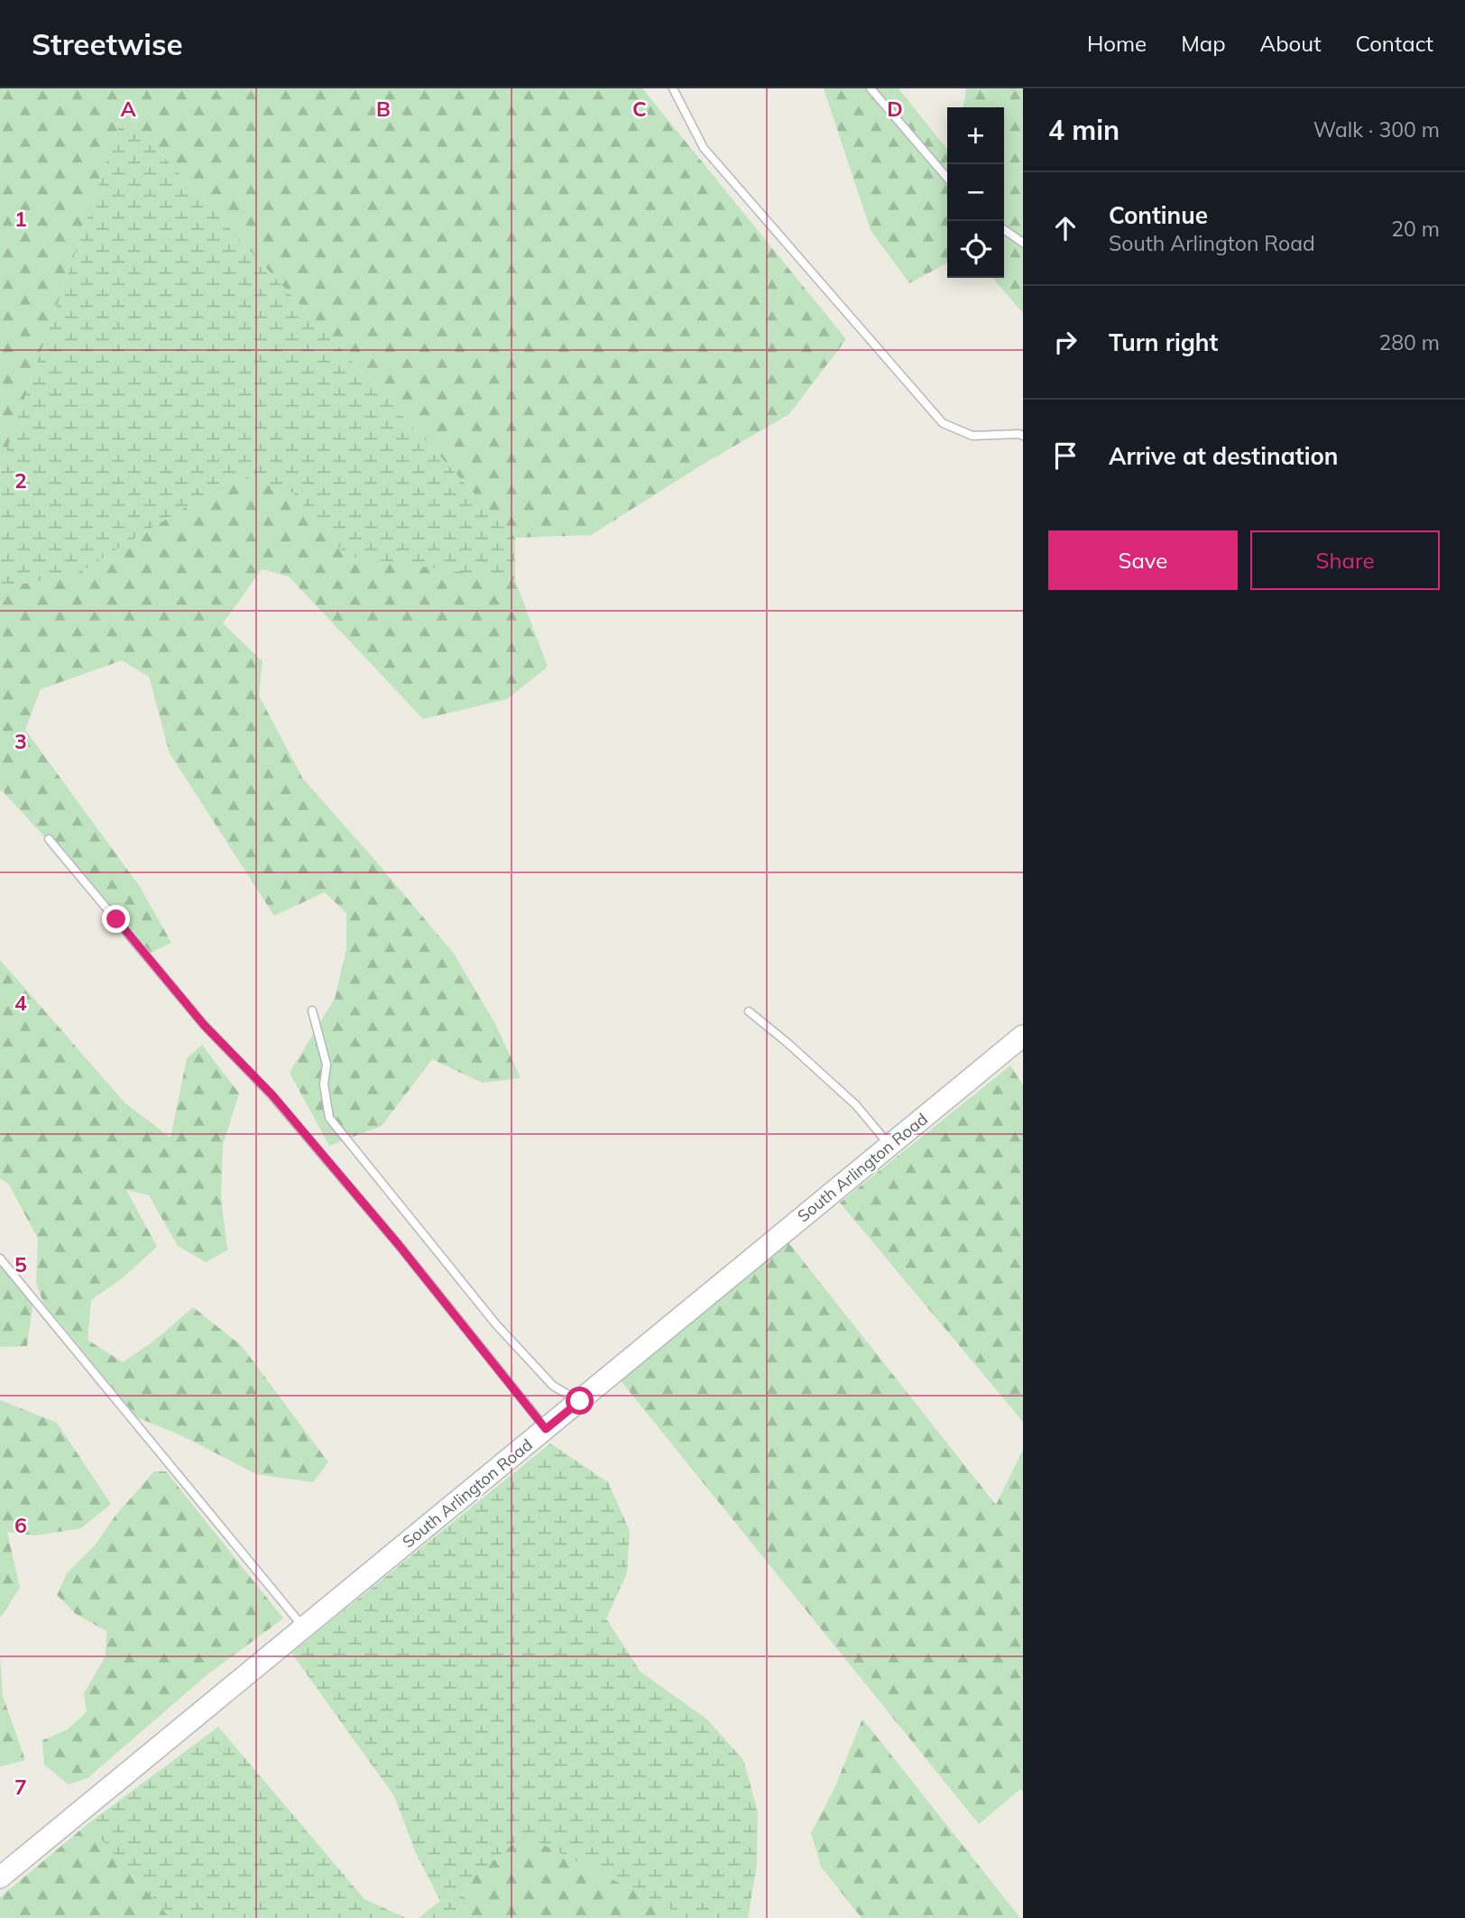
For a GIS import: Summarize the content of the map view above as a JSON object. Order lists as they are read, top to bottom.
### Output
{
  "streets": {
    "street": ["South Arlington Road"]
  },
  "page": {
    "header": "Streetwise",
    "nav": [
      "Home",
      "Map",
      "About",
      "Contact"
    ],
    "heading": ["4 min", "Walk · 300 m"],
    "map_buttons": ["+", "−"],
    "list": [
      ["Continue", "South Arlington Road", "20 m"],
      ["Turn right", "280 m"],
      "Arrive at destination"
    ],
    "buttons": ["Save", "Share"]
  },
  "grid": {
    "columns": [
      "A",
      "B",
      "C",
      "D"
    ],
    "rows": [
      "1",
      "2",
      "3",
      "4",
      "5",
      "6",
      "7"
    ]
  }
}
